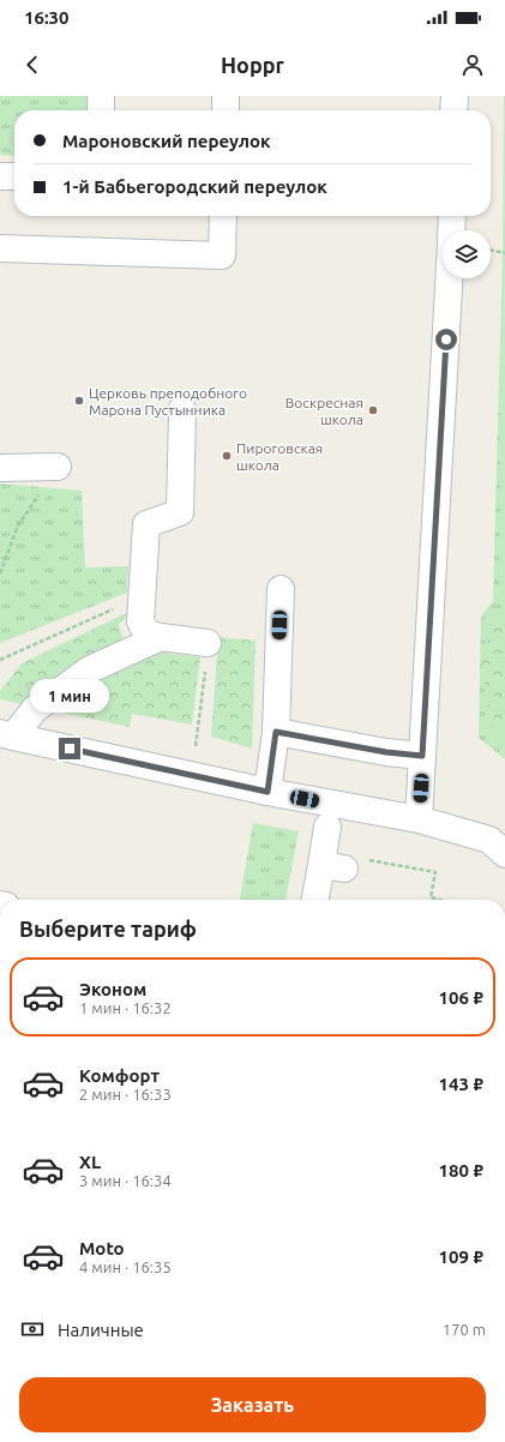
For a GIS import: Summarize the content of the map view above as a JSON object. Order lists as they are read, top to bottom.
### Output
{
  "places": ["Церковь преподобного Марона Пустынника", "Воскресная школа", "Пироговская школа"],
  "page": {
    "status": "16:30",
    "header": "Hoppr",
    "banner": ["Мароновский переулок", "1-й Бабьегородский переулок"],
    "bubble": "1 мин",
    "heading": "Выберите тариф",
    "list": [
      {
        "name": "Эконом",
        "note": "1 мин · 16:32",
        "value": "106 ₽"
      },
      {
        "name": "Комфорт",
        "note": "2 мин · 16:33",
        "value": "143 ₽"
      },
      {
        "name": "XL",
        "note": "3 мин · 16:34",
        "value": "180 ₽"
      },
      {
        "name": "Moto",
        "note": "4 мин · 16:35",
        "value": "109 ₽"
      }
    ],
    "pay": ["Наличные", "170 m"],
    "buttons": "Заказать"
  }
}
